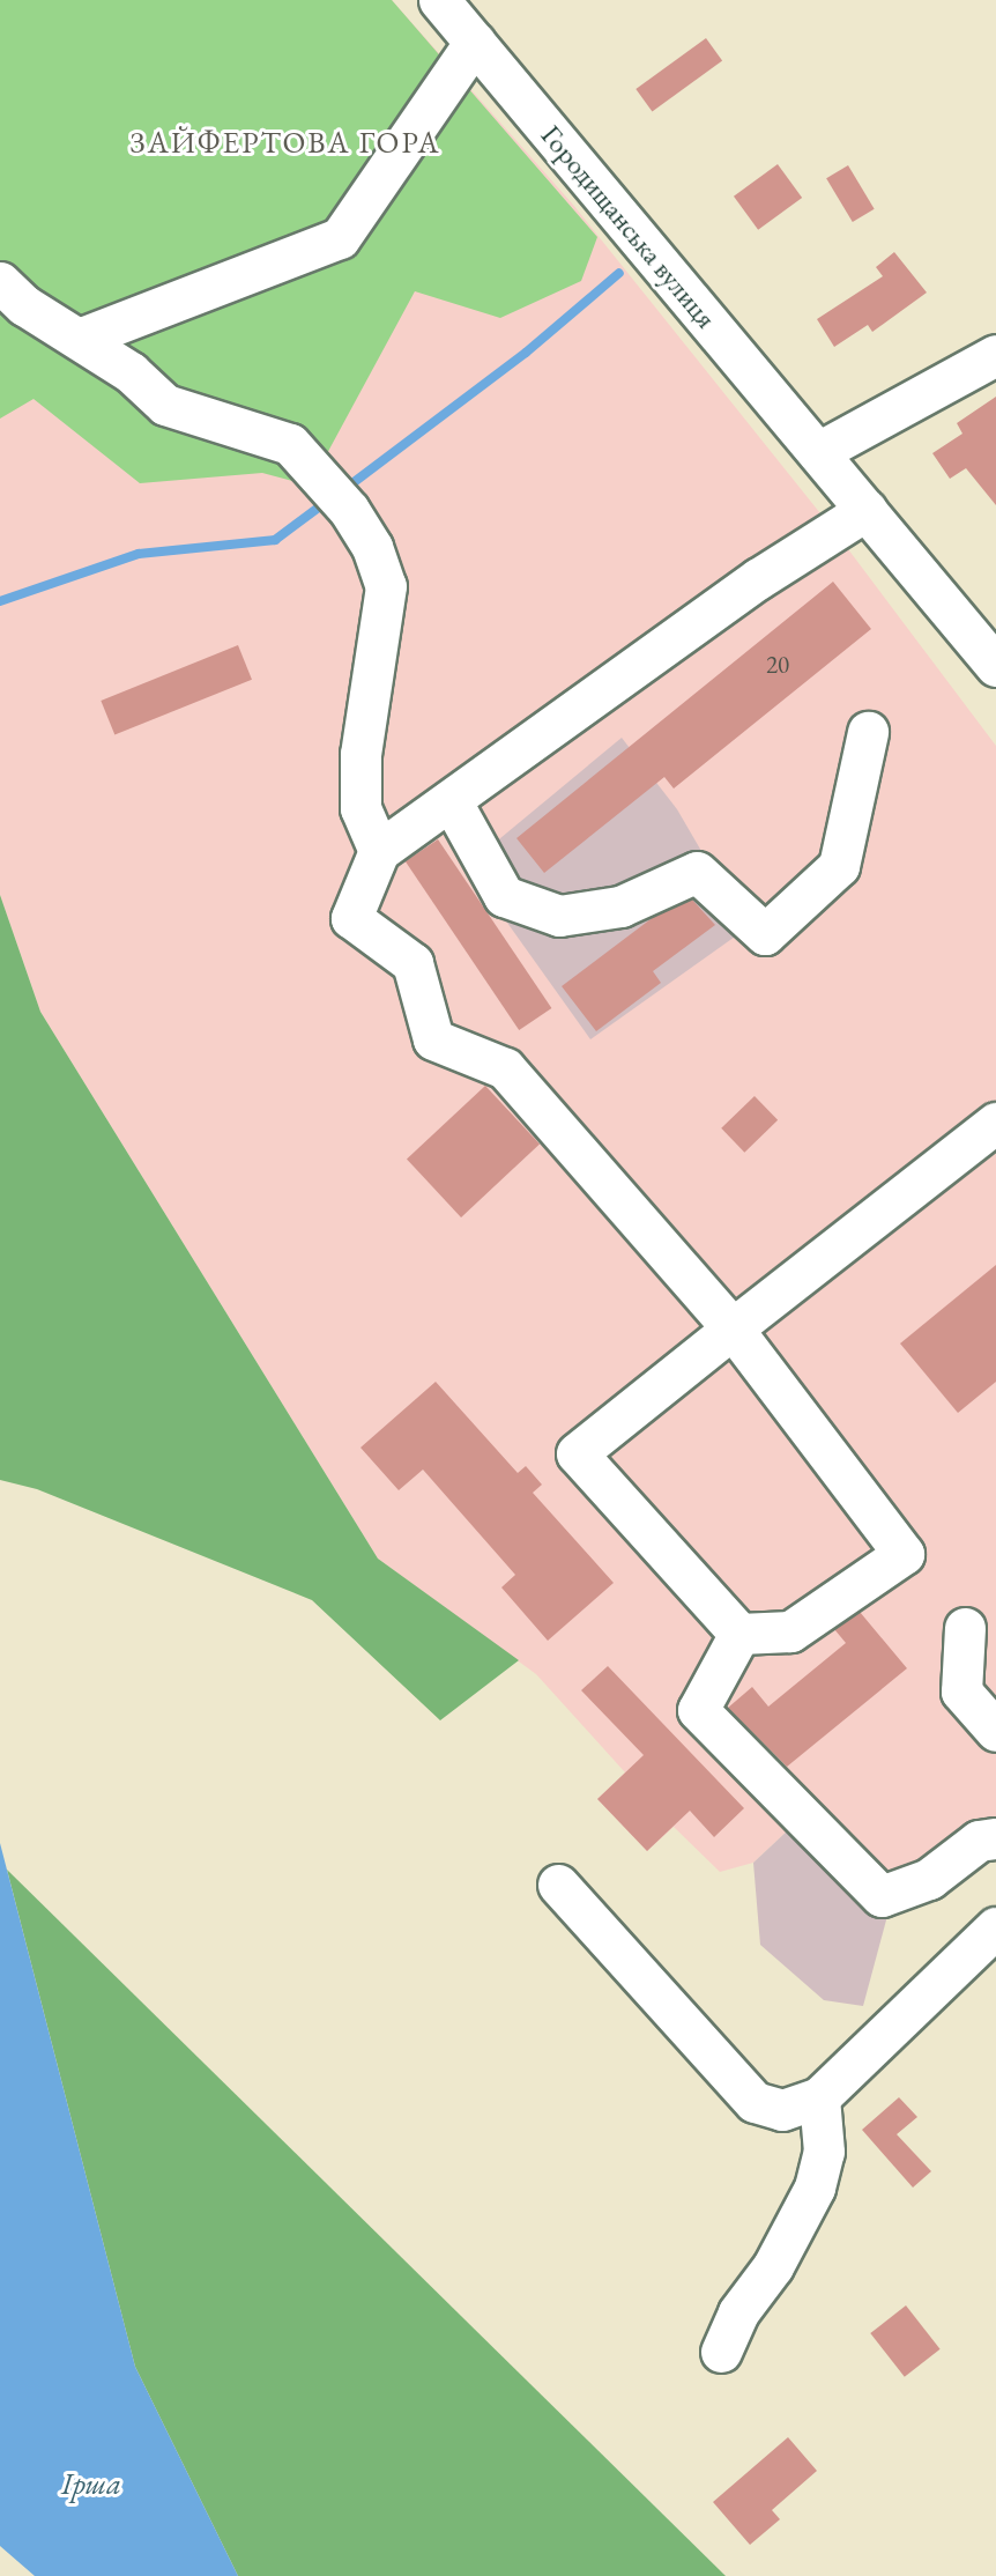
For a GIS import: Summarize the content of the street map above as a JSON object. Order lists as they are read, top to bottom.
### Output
{
  "streets": {
    "street": ["Городищанська вулиця"]
  },
  "districts": ["ЗАЙФЕРТОВА ГОРА"],
  "water": ["Ірша"],
  "house_numbers": ["20"]
}
